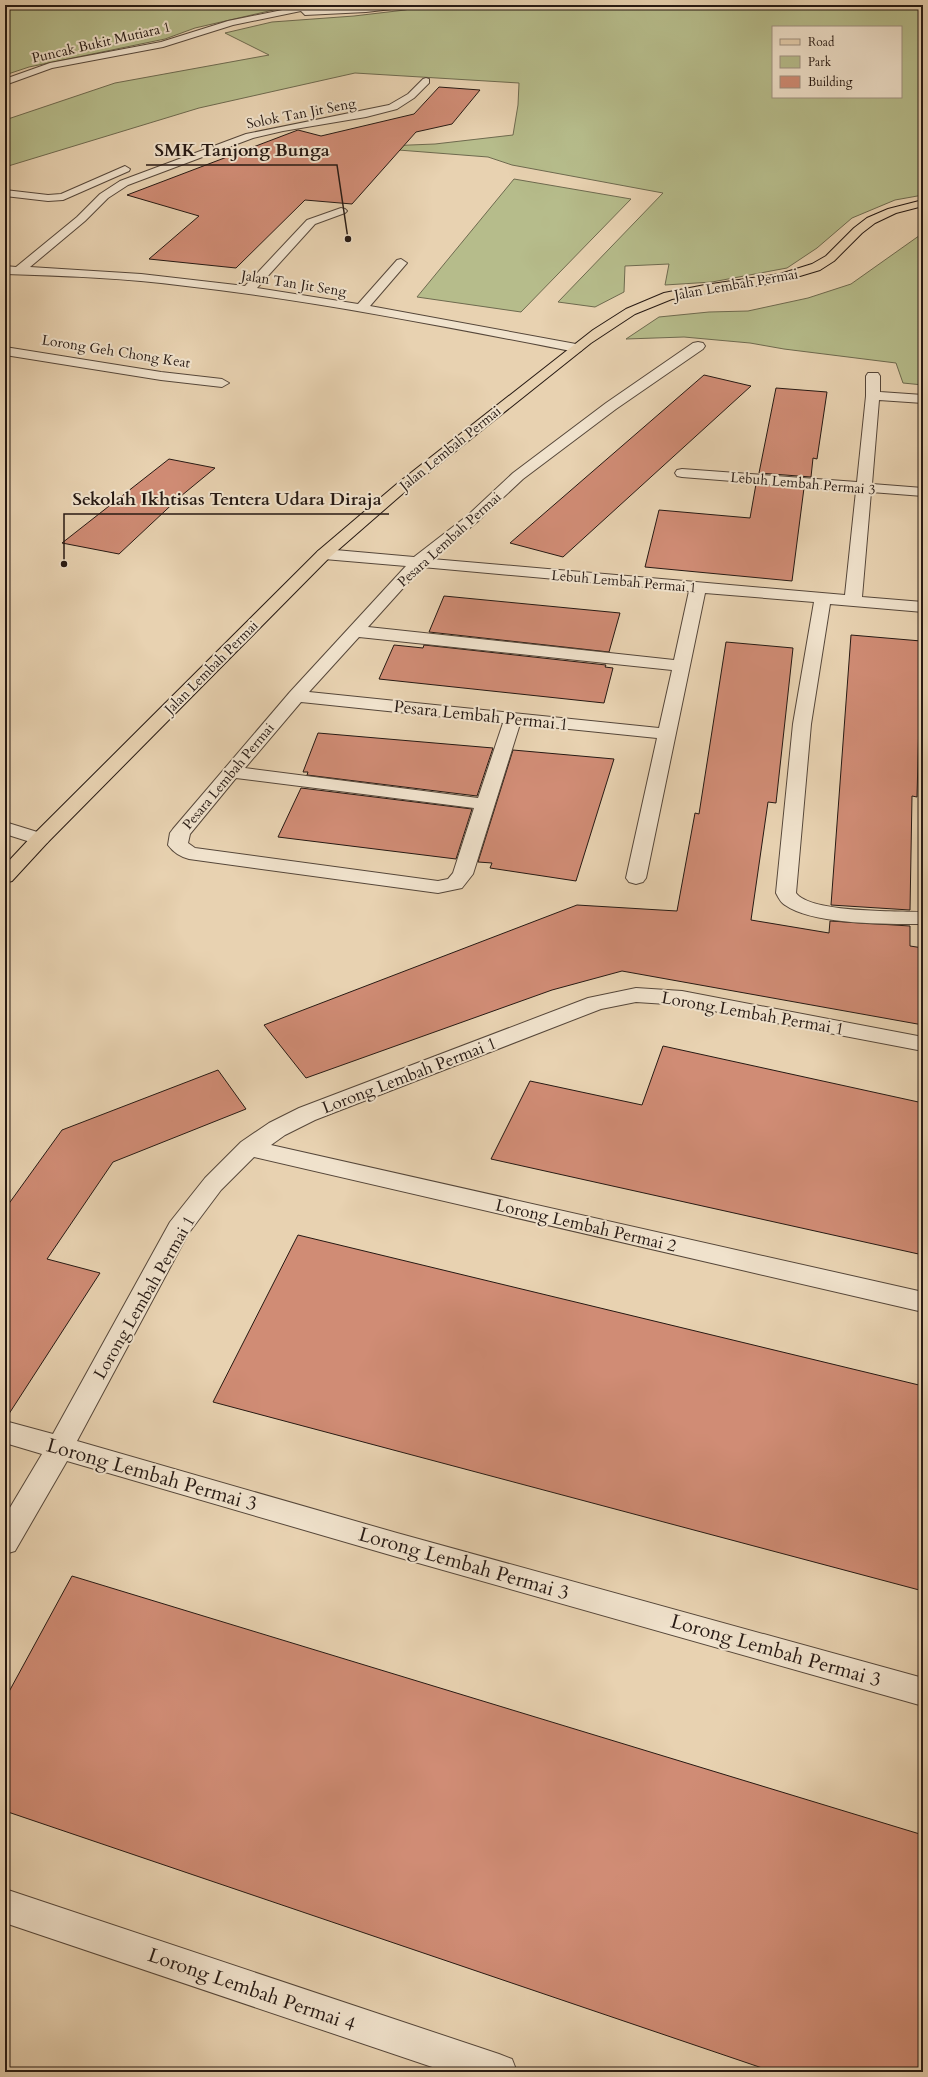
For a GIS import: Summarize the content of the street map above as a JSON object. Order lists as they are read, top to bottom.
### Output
{
  "streets": {
    "main road": ["Jalan Lembah Permai"],
    "street": [
      "Puncak Bukit Mutiara 1",
      "Solok Tan Jit Seng",
      "Jalan Tan Jit Seng",
      "Lorong Geh Chong Keat",
      "Lebuh Lembah Permai 3",
      "Pesara Lembah Permai",
      "Lebuh Lembah Permai 1",
      "Pesara Lembah Permai 1",
      "Lorong Lembah Permai 1",
      "Lorong Lembah Permai 2",
      "Lorong Lembah Permai 3",
      "Lorong Lembah Permai 4"
    ]
  },
  "crossings": [
    ["Solok Tan Jit Seng", "Jalan Tan Jit Seng"],
    ["Jalan Tan Jit Seng", "Jalan Lembah Permai"],
    ["Jalan Lembah Permai", "Lebuh Lembah Permai 1"],
    ["Pesara Lembah Permai", "Lebuh Lembah Permai 1"],
    ["Pesara Lembah Permai", "Pesara Lembah Permai 1"],
    ["Lorong Lembah Permai 1", "Lorong Lembah Permai 2"],
    ["Lorong Lembah Permai 1", "Lorong Lembah Permai 3"]
  ],
  "places": ["SMK Tanjong Bunga", "Sekolah Ikhtisas Tentera Udara Diraja"],
  "legend": ["Road", "Park", "Building"]
}
